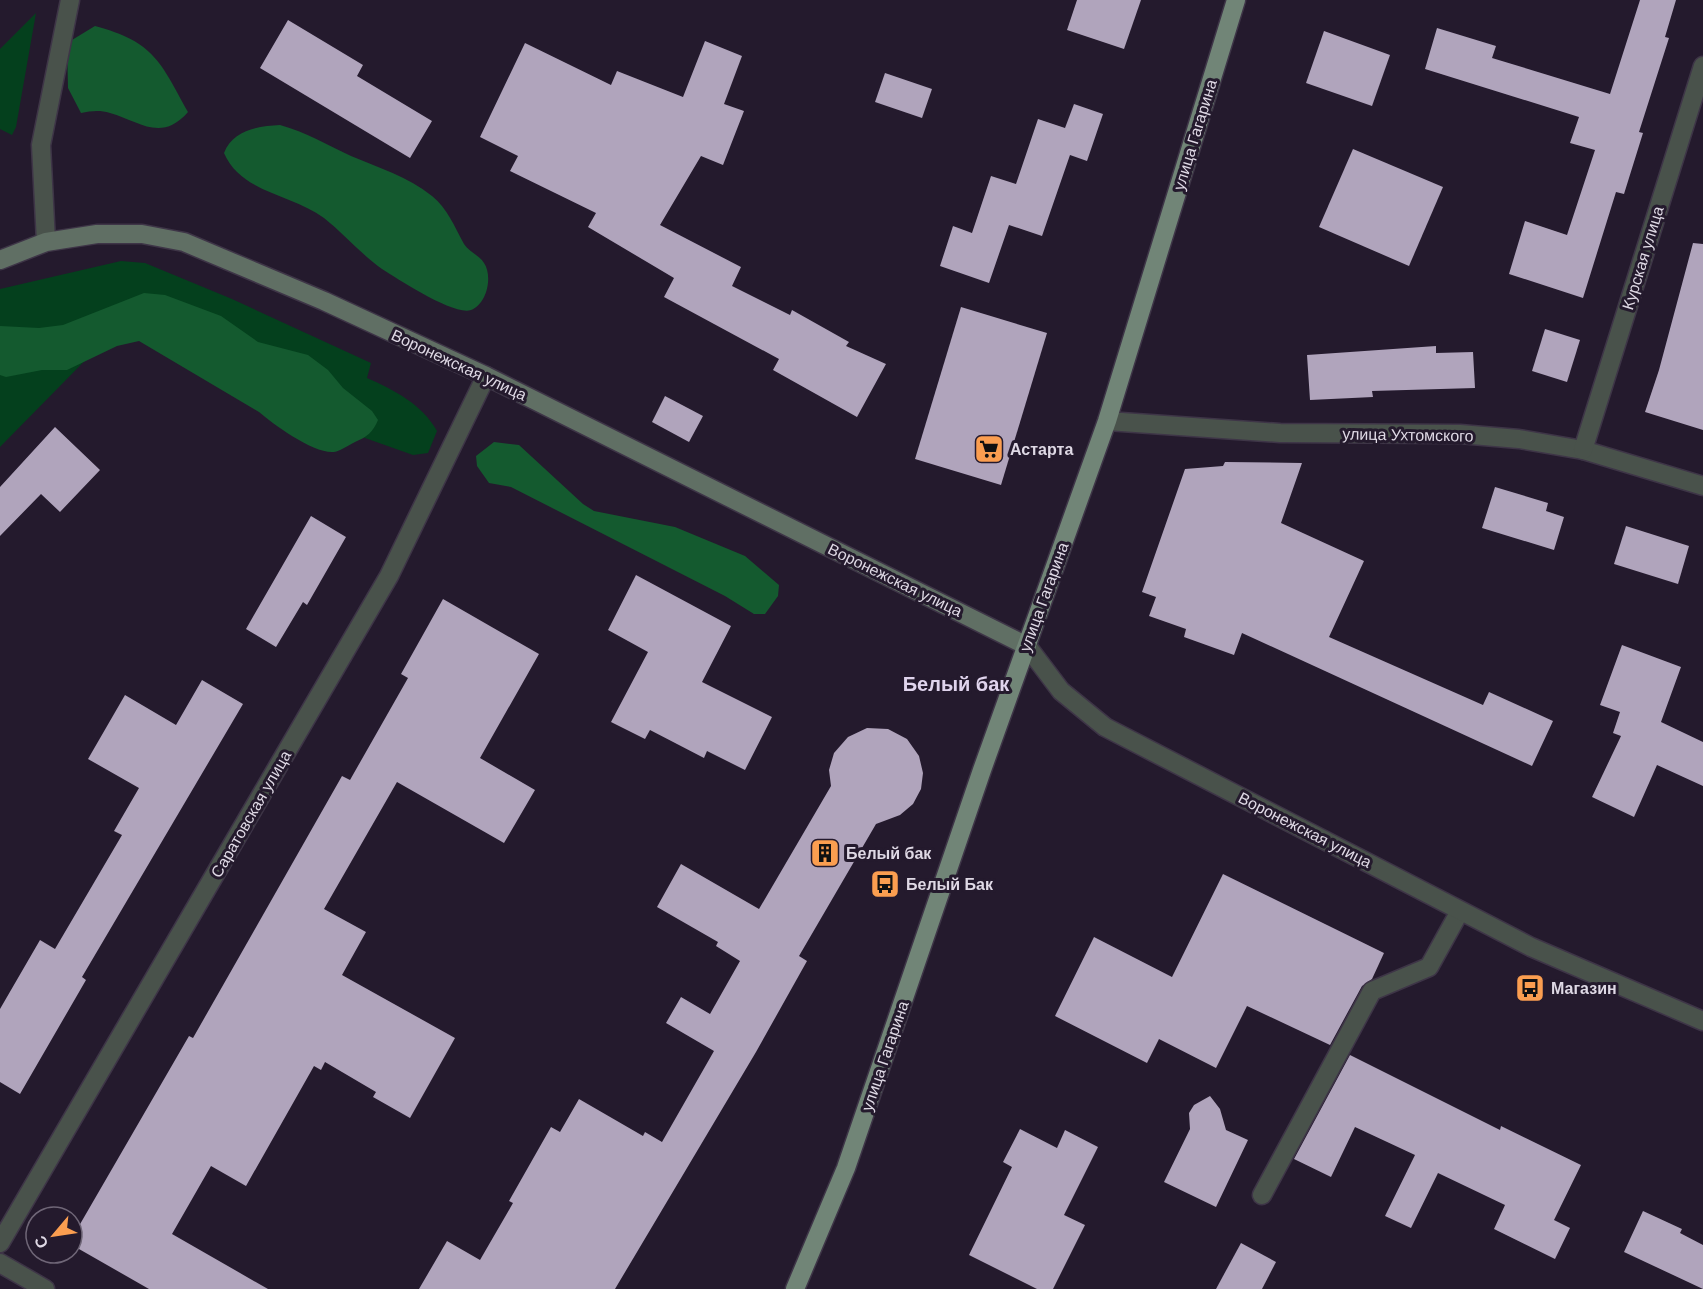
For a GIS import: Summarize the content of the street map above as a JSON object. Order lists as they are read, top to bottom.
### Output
{
  "streets": {
    "main road": ["улица Гагарина", "Воронежская улица"],
    "street": ["Курская улица", "улица Ухтомского", "Саратовская улица"]
  },
  "crossings": [
    ["улица Гагарина", "Воронежская улица"],
    ["улица Гагарина", "улица Ухтомского"],
    ["Курская улица", "улица Ухтомского"],
    ["Воронежская улица", "Саратовская улица"]
  ],
  "districts": ["Белый бак"],
  "places": {
    "supermarket": ["Астарта"],
    "building": ["Белый бак"],
    "bus stop": ["Белый Бак", "Магазин"]
  },
  "north": "bottom left"
}
